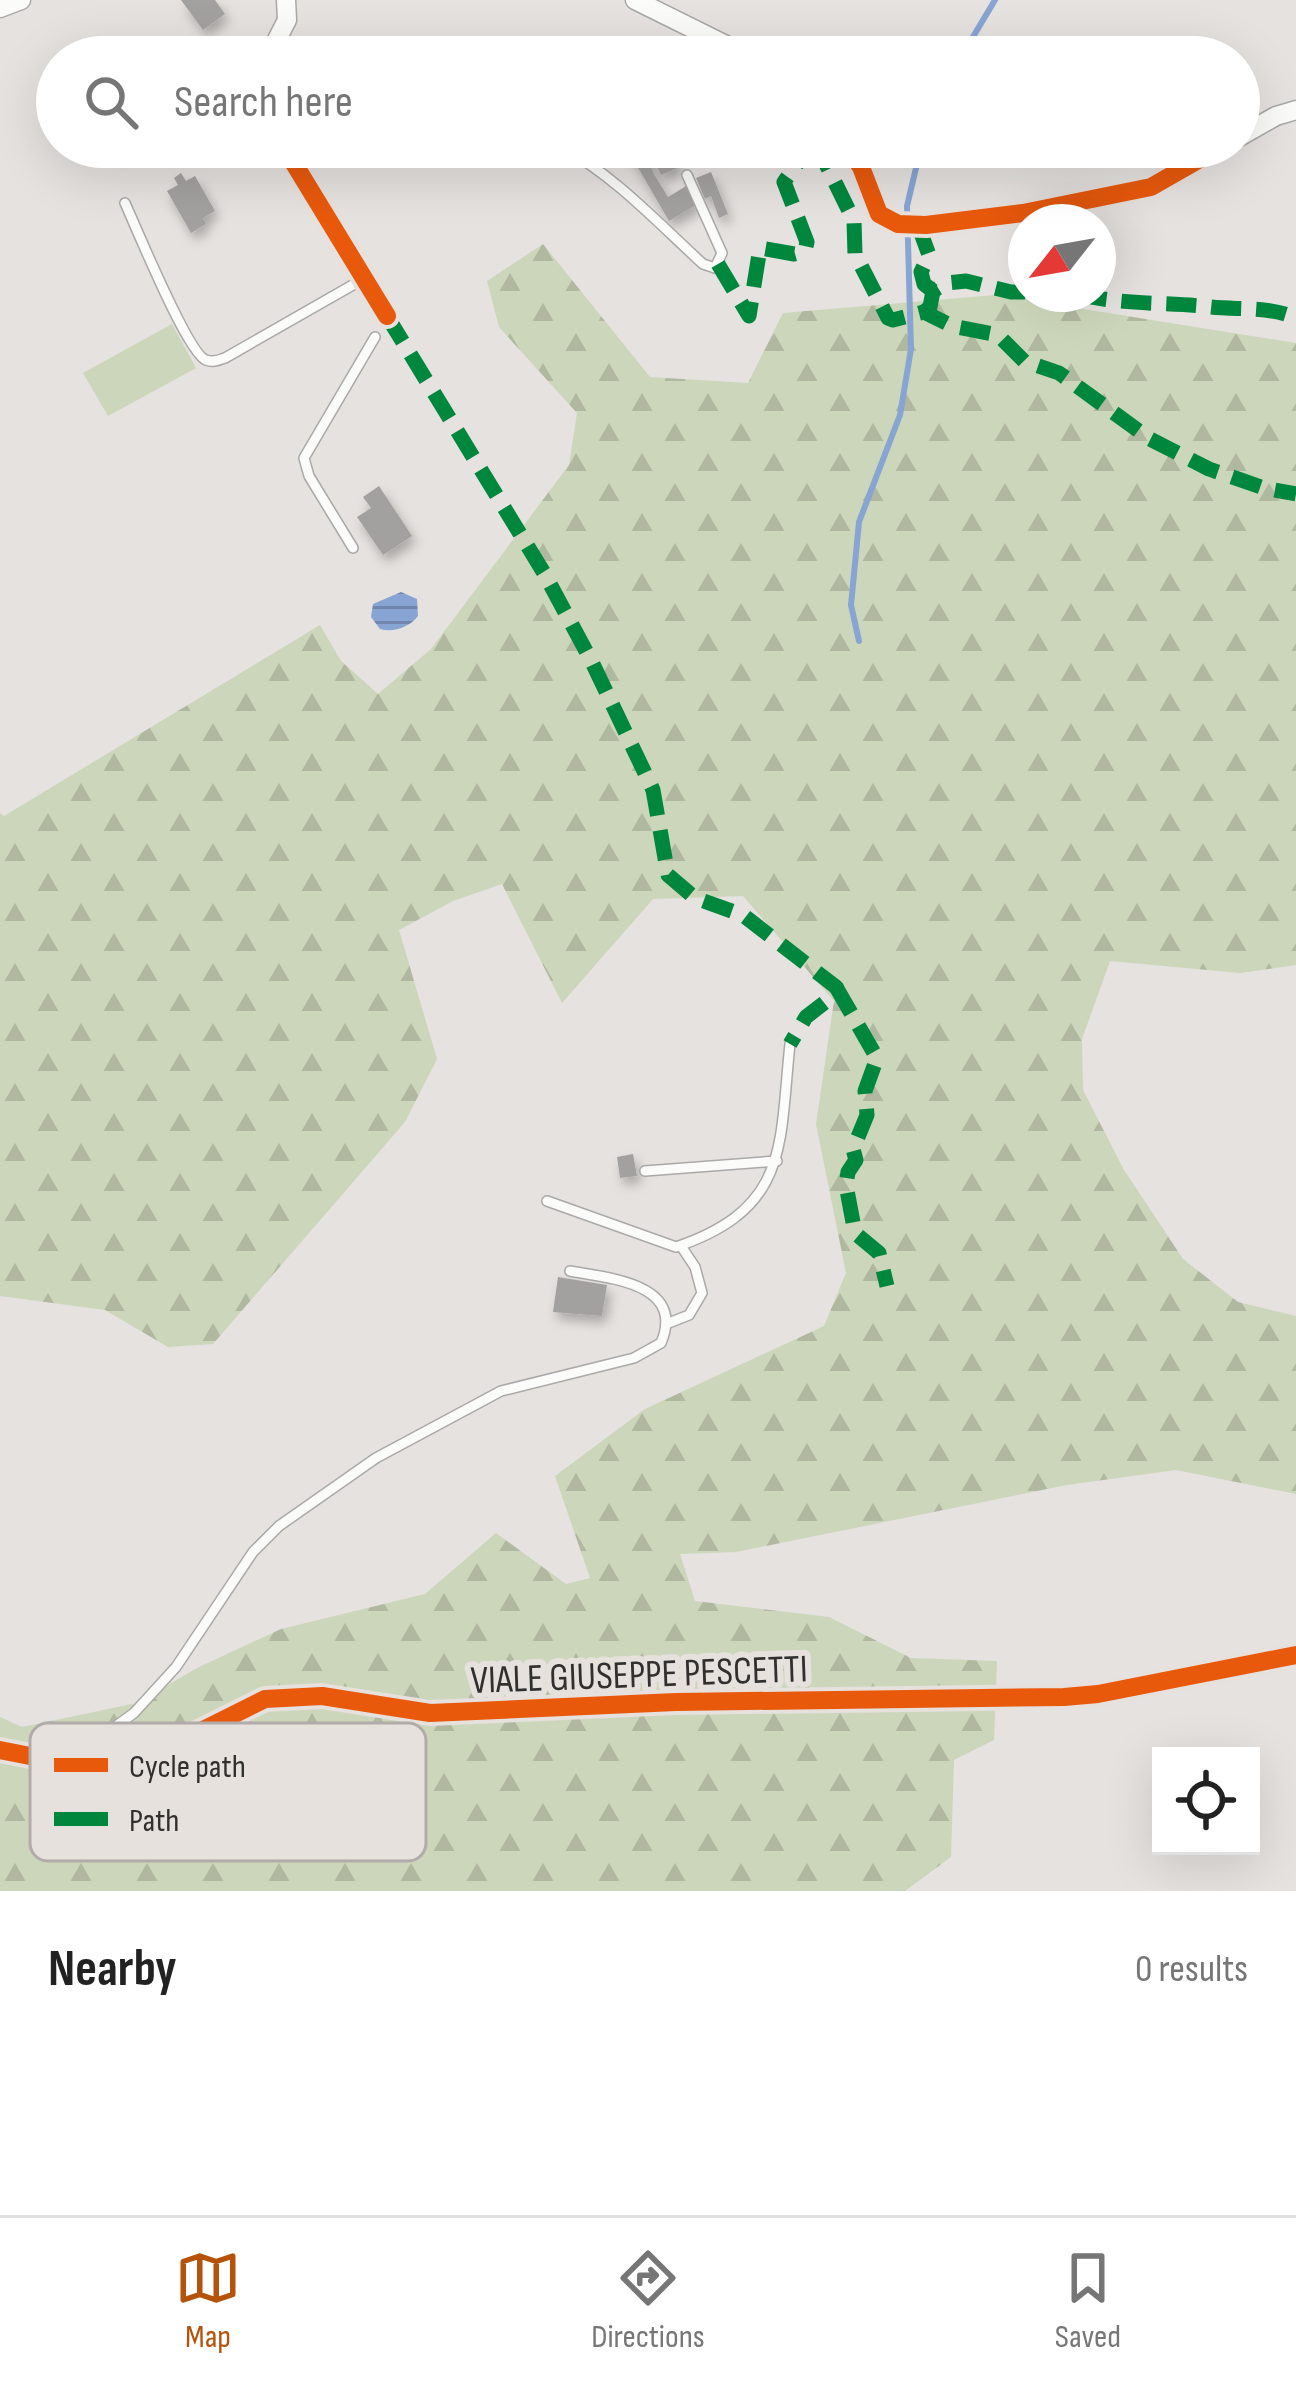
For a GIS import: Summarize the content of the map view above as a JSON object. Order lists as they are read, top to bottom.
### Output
{
  "streets": {
    "street": ["VIALE GIUSEPPE PESCETTI"]
  },
  "legend": ["Cycle path", "Path"],
  "north": "bottom left",
  "page": {
    "search": "Search here",
    "heading": ["Nearby", "0 results"],
    "nav": ["Map", "Directions", "Saved"]
  }
}
